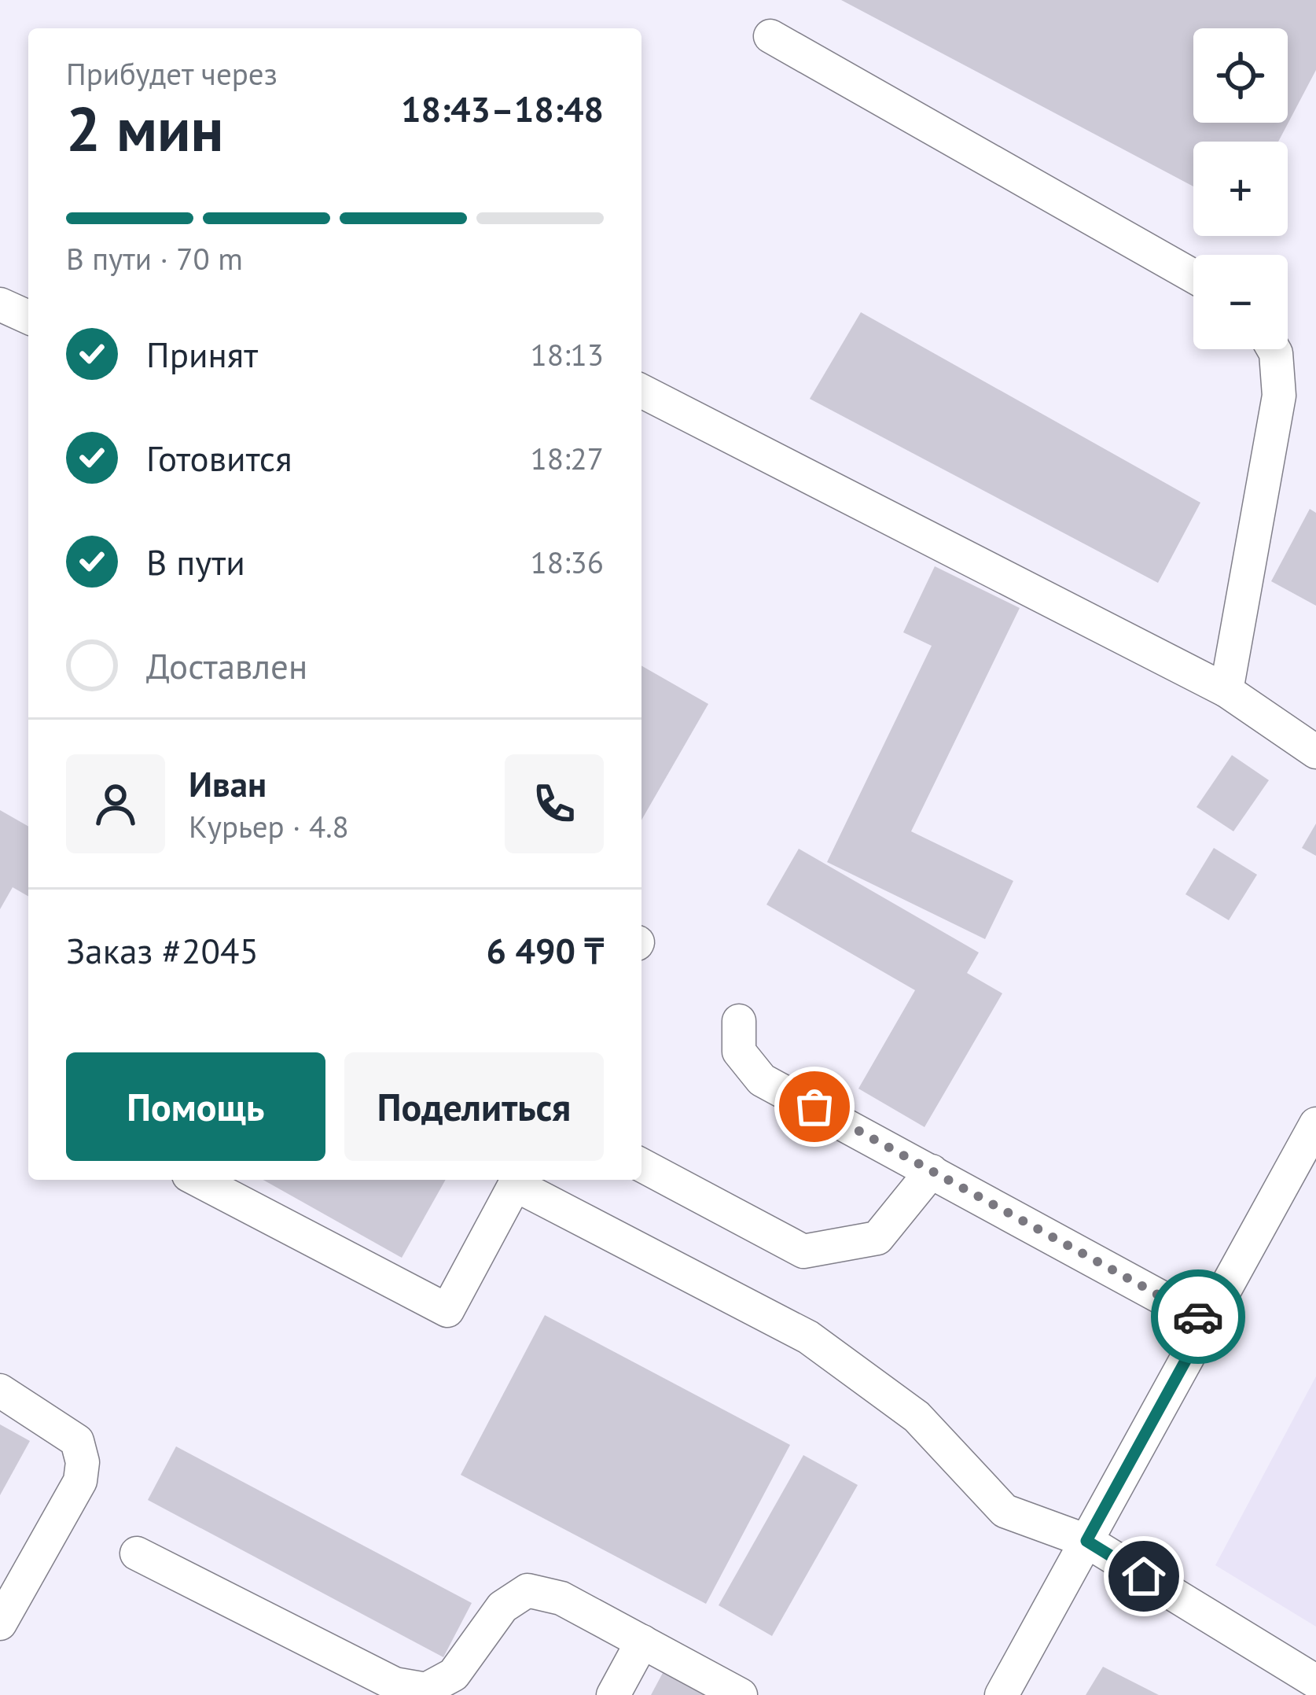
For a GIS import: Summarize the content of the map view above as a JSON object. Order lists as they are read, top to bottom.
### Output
{
  "page": {
    "map_buttons": ["+", "−"],
    "heading": ["2 мин", "Прибудет через", "18:43–18:48"],
    "panel": [
      "Иван",
      "Курьер · 4.8",
      "Заказ #2045",
      "6 490 ₸"
    ],
    "bar": "В пути · 70 m",
    "list": [
      ["Принят", "18:13"],
      ["Готовится", "18:27"],
      ["В пути", "18:36"],
      "Доставлен"
    ],
    "buttons": ["Помощь", "Поделиться"]
  }
}
